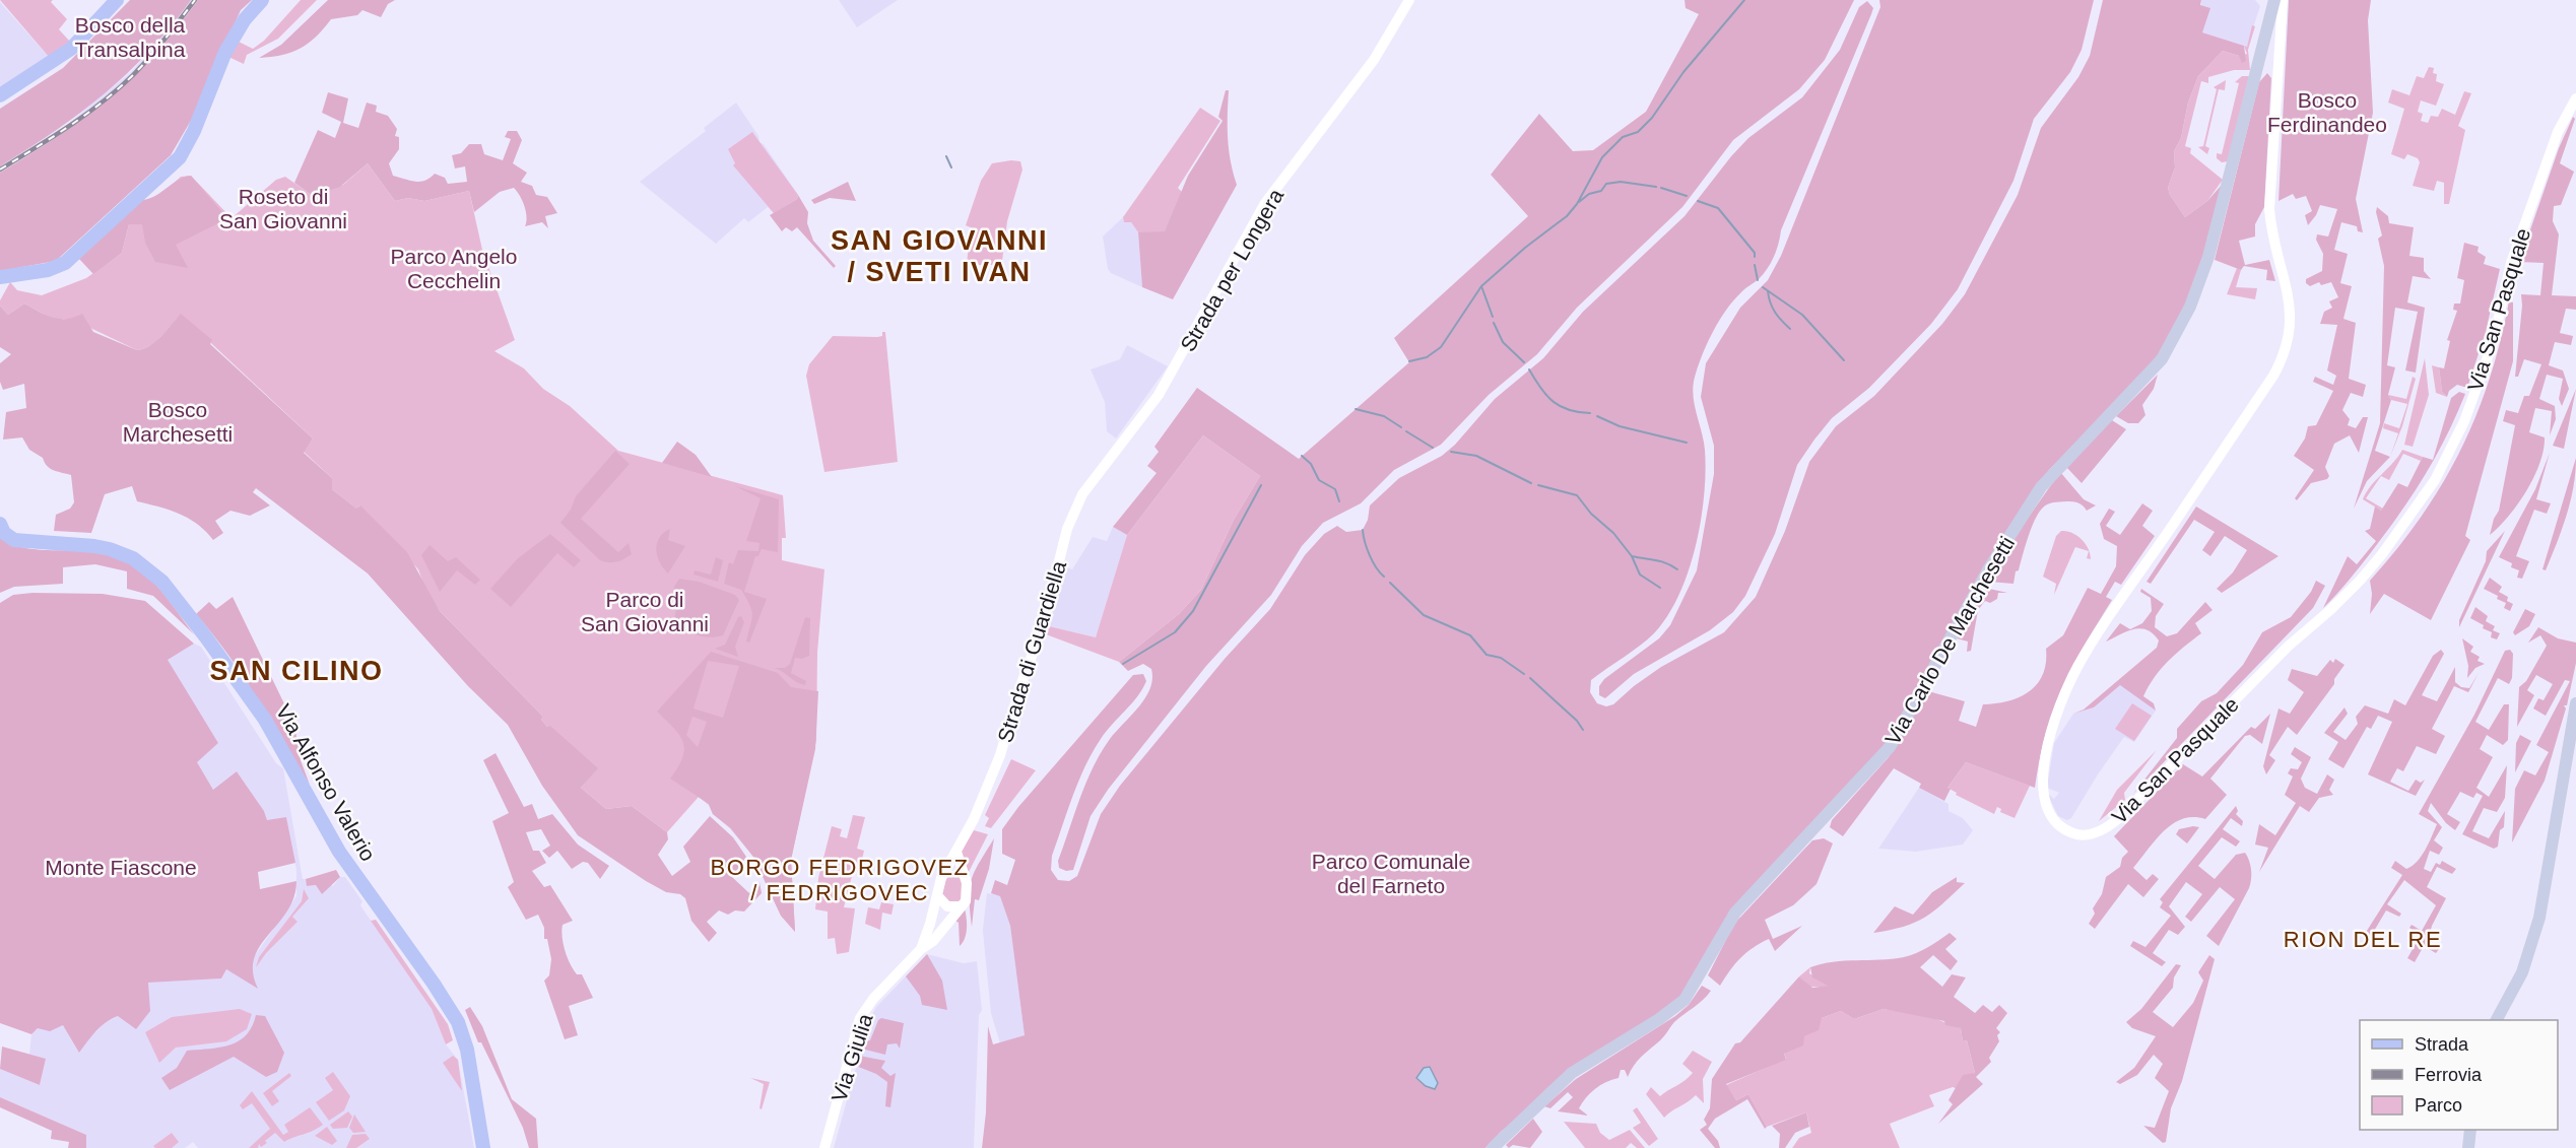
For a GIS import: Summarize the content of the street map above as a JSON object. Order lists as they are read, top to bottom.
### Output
{
  "streets": {
    "main road": ["Via Carlo De Marchesetti", "Via Alfonso Valerio"],
    "street": [
      "Strada per Longera",
      "Via San Pasquale",
      "Strada di Guardiella",
      "Via Giulia"
    ]
  },
  "crossings": [
    ["Strada per Longera", "Strada di Guardiella"],
    ["Strada di Guardiella", "Via Giulia"]
  ],
  "districts": [
    "SAN GIOVANNI / SVETI IVAN",
    "SAN CILINO",
    "BORGO FEDRIGOVEZ / FEDRIGOVEC",
    "RION DEL RE"
  ],
  "parks": [
    "Bosco della Transalpina",
    "Bosco Ferdinandeo",
    "Roseto di San Giovanni",
    "Parco Angelo Cecchelin",
    "Bosco Marchesetti",
    "Parco di San Giovanni",
    "Parco Comunale del Farneto",
    "Monte Fiascone"
  ],
  "legend": ["Strada", "Ferrovia", "Parco"]
}
